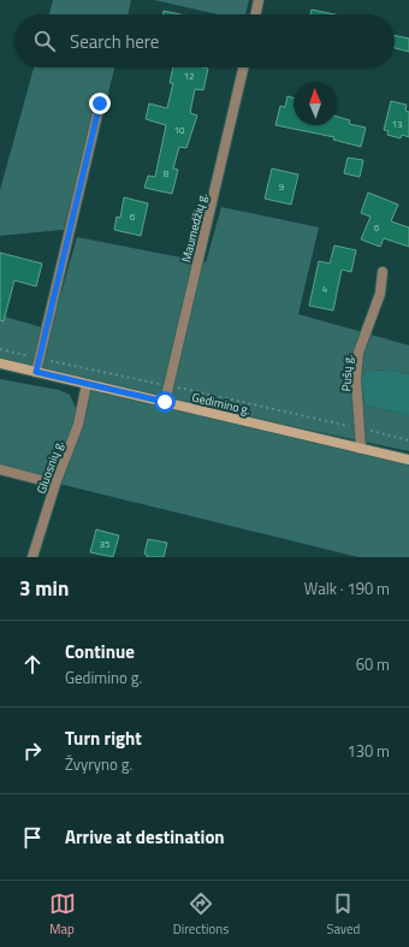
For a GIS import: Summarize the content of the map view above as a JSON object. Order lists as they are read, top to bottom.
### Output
{
  "streets": {
    "main road": ["Gedimino g."],
    "street": ["Maumedžių g.", "Pušų g.", "Gluosnių g."]
  },
  "crossings": [
    ["Maumedžių g.", "Gedimino g."],
    ["Pušų g.", "Gedimino g."],
    ["Gedimino g.", "Gluosnių g."]
  ],
  "house_numbers": [
    "12",
    "13",
    "10",
    "8",
    "9",
    "6",
    "6",
    "4",
    "35"
  ],
  "north": "top",
  "page": {
    "search": "Search here",
    "heading": ["3 min", "Walk · 190 m"],
    "list": [
      ["Continue", "Gedimino g.", "60 m"],
      ["Turn right", "Žvyryno g.", "130 m"],
      "Arrive at destination"
    ],
    "nav": ["Map", "Directions", "Saved"]
  }
}
